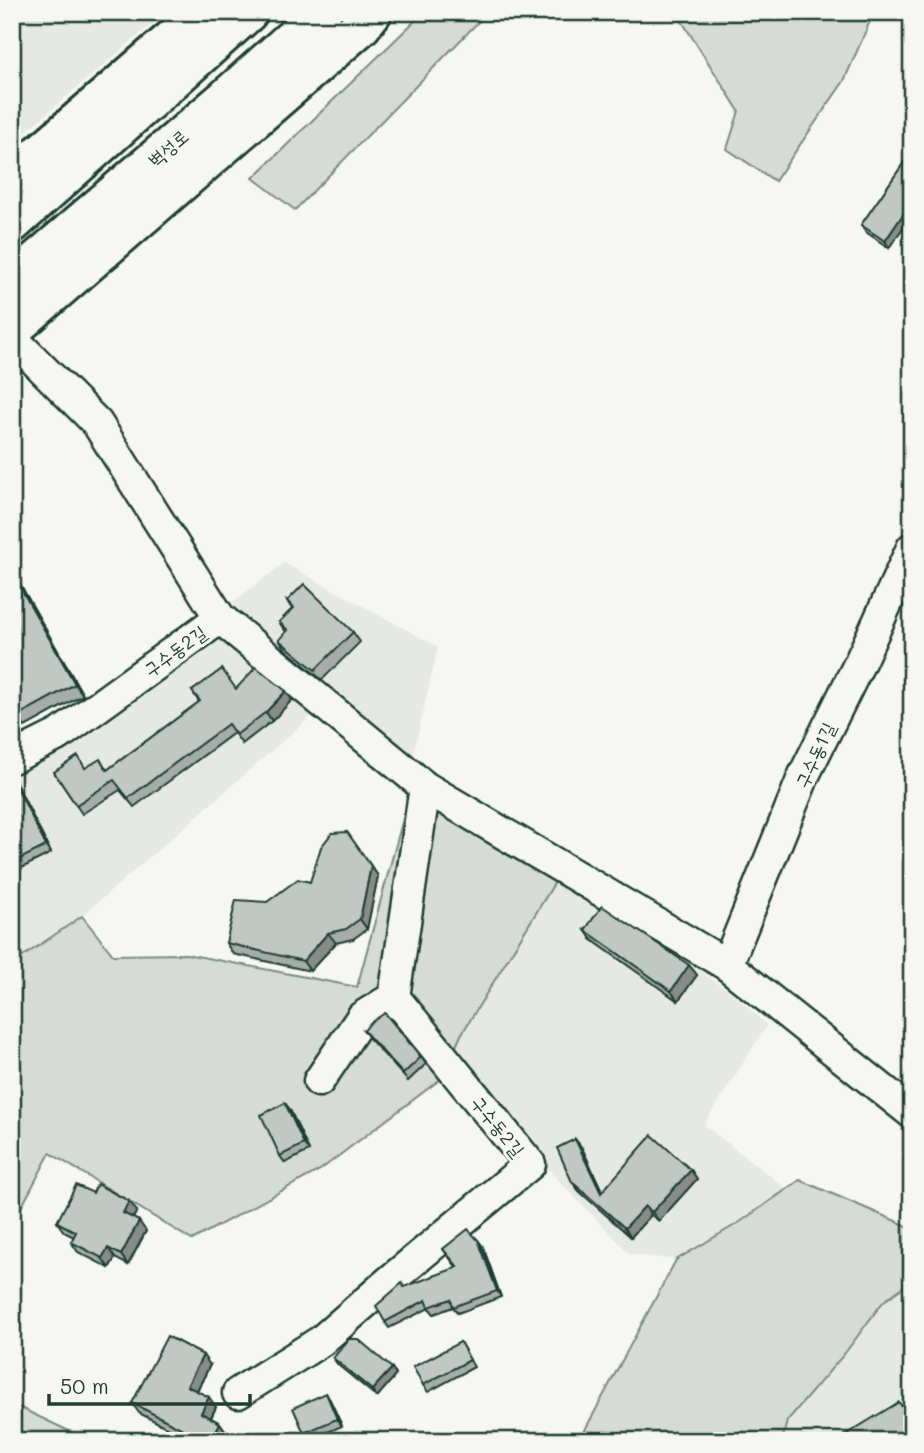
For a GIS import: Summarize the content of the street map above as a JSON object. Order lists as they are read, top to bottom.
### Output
{
  "streets": {
    "main road": ["벽성로"],
    "street": ["구수동2길", "구수동1길"]
  },
  "crossings": [
    ["구수동2길", "구수동1길"]
  ],
  "scale_bar": "50 m"
}
